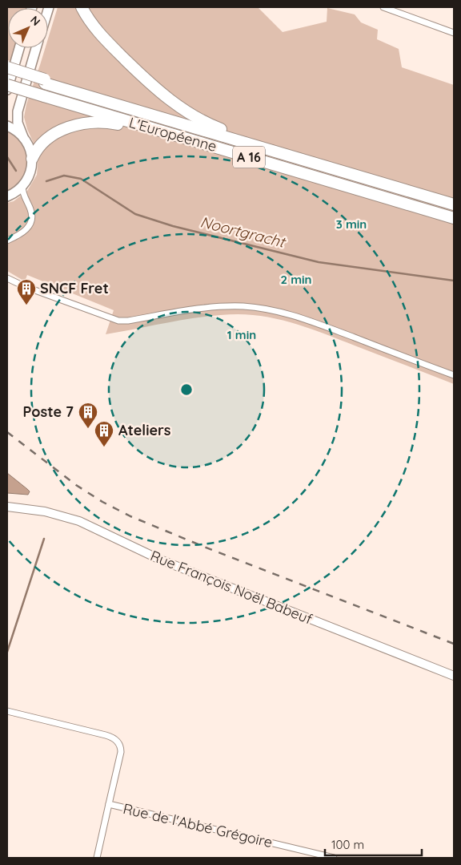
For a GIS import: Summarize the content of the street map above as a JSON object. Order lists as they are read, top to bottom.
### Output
{
  "streets": {
    "highway": ["L'Européenne", "A 16"],
    "street": ["Rue François Noël Babeuf", "Rue de l'Abbé Grégoire"]
  },
  "water": ["Noortgracht"],
  "places": {
    "building": ["SNCF Fret", "Poste 7", "Ateliers"]
  },
  "scale_bar": "100 m",
  "north": "top right",
  "rings": ["3 min", "2 min", "1 min"]
}
